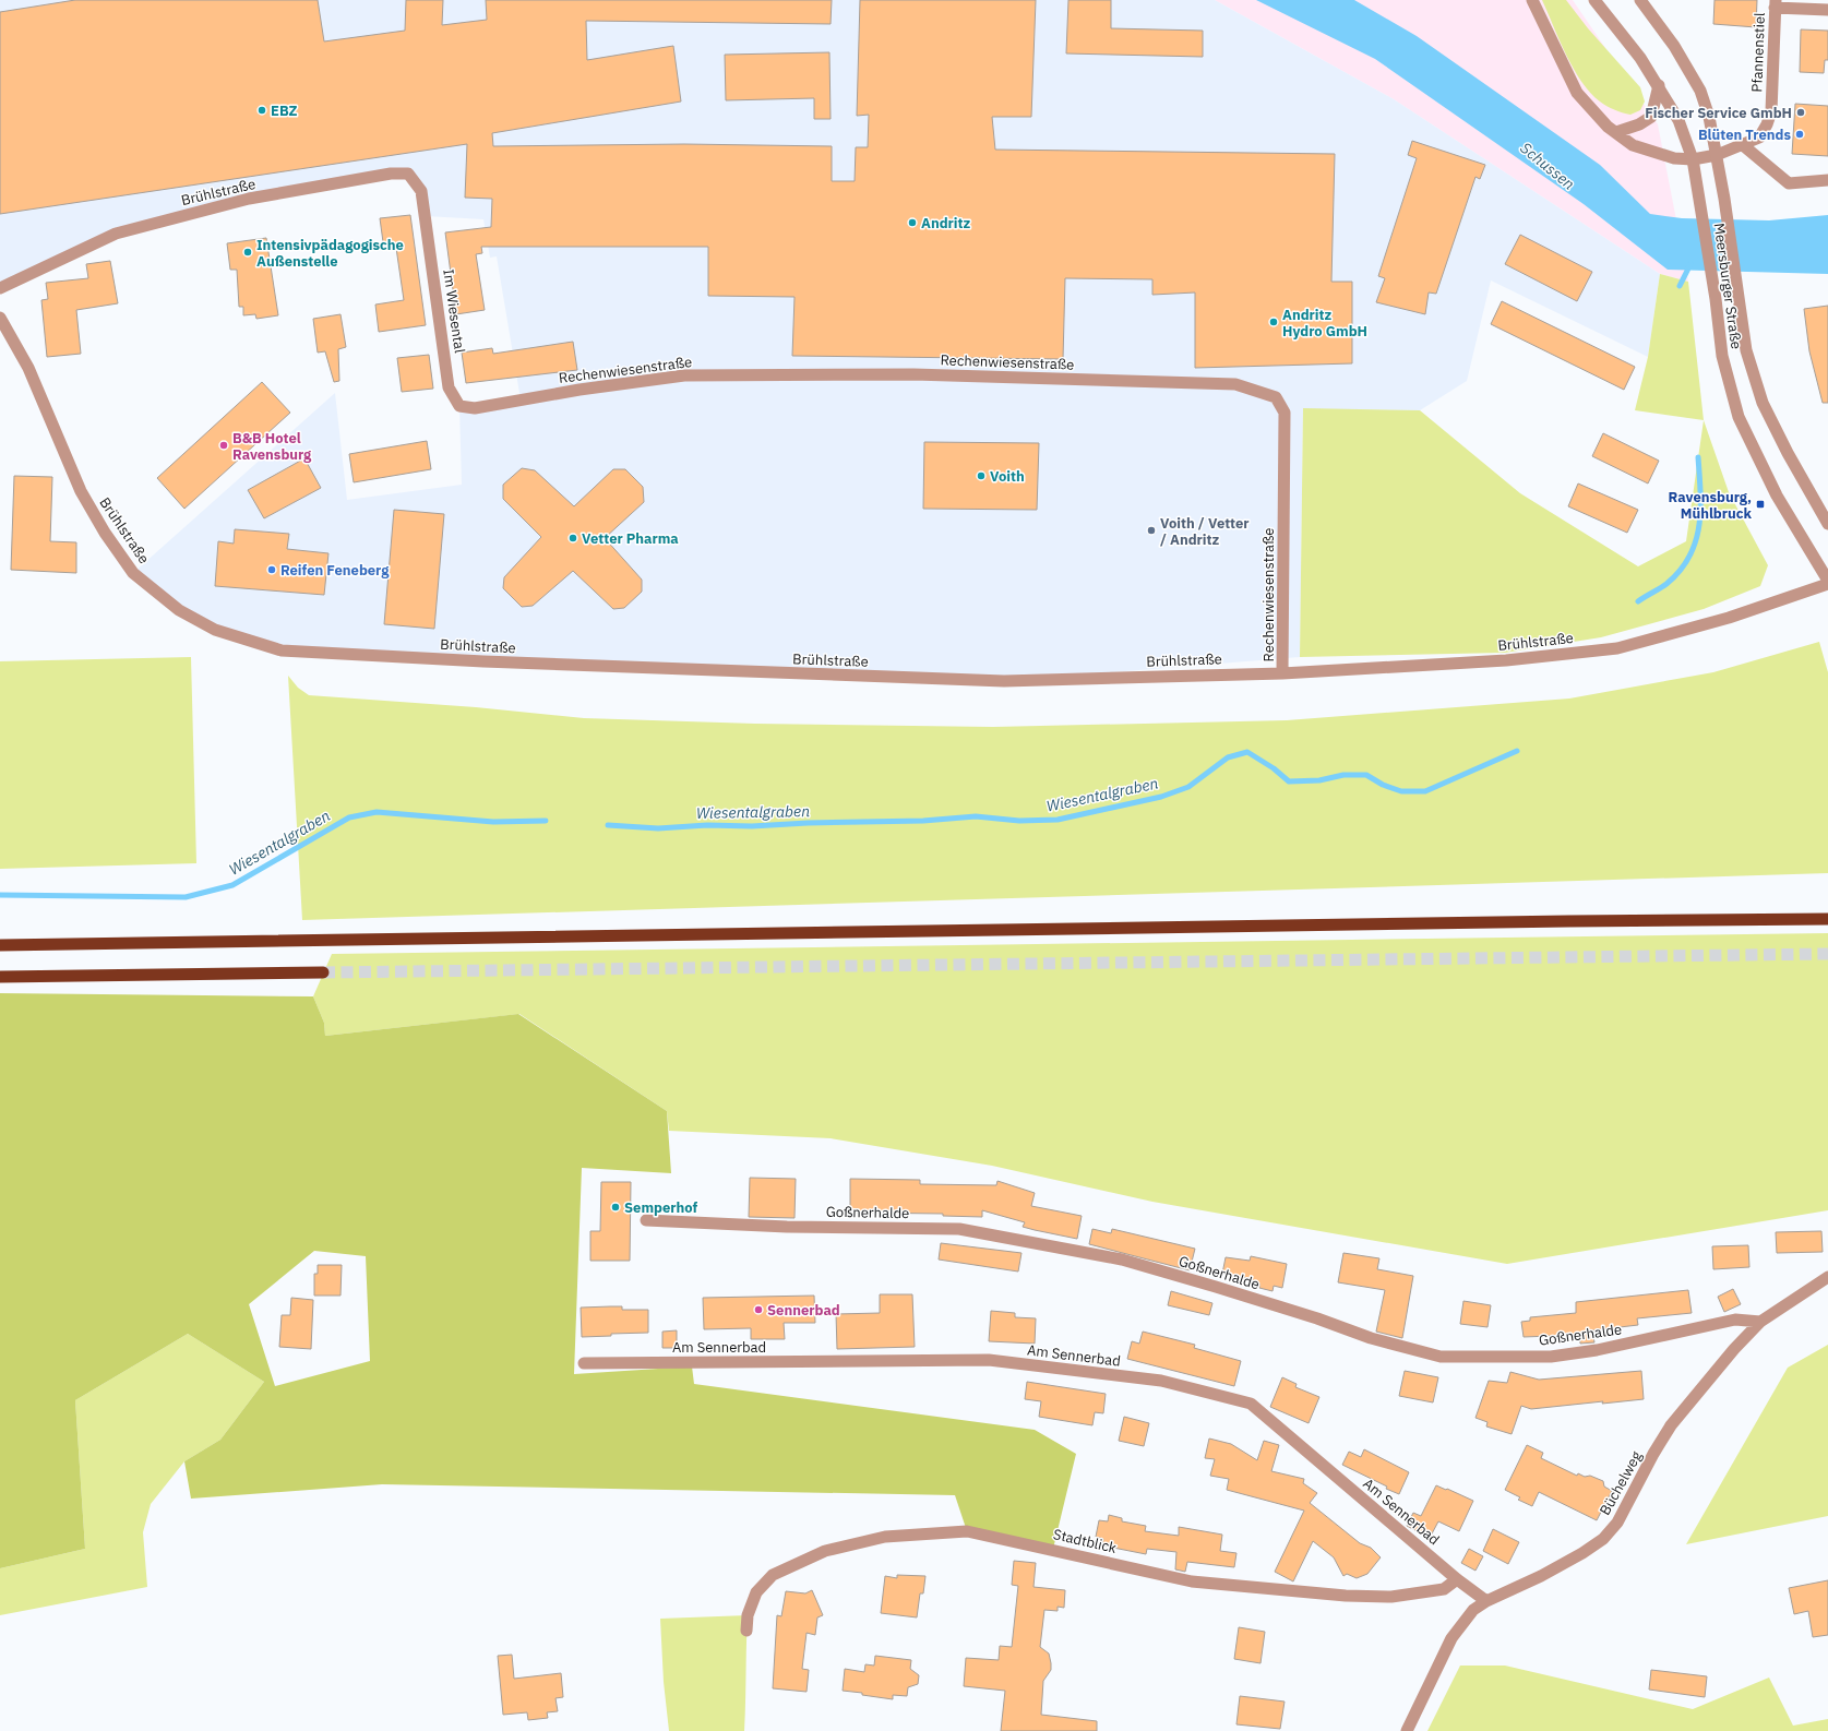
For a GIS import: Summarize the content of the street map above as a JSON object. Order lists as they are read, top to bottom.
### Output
{
  "streets": {
    "street": [
      "Pfannenstiel",
      "Brühlstraße",
      "Meersburger Straße",
      "Im Wiesental",
      "Rechenwiesenstraße",
      "Goßnerhalde",
      "Am Sennerbad",
      "Büchelweg",
      "Stadtblick"
    ]
  },
  "crossings": [
    ["Pfannenstiel", "Meersburger Straße"],
    ["Brühlstraße", "Meersburger Straße"],
    ["Brühlstraße", "Im Wiesental"],
    ["Brühlstraße", "Rechenwiesenstraße"],
    ["Im Wiesental", "Rechenwiesenstraße"],
    ["Goßnerhalde", "Büchelweg"],
    ["Am Sennerbad", "Büchelweg"],
    ["Am Sennerbad", "Stadtblick"]
  ],
  "water": ["Schussen", "Wiesentalgraben"],
  "places": {
    "other": [
      "EBZ",
      "Fischer Service GmbH",
      "Blüten Trends",
      "Andritz",
      "Intensivpädagogische Außenstelle",
      "Andritz Hydro GmbH",
      "B&B Hotel Ravensburg",
      "Voith",
      "Voith / Vetter / Andritz",
      "Vetter Pharma",
      "Reifen Feneberg",
      "Semperhof",
      "Sennerbad"
    ],
    "transit": ["Ravensburg, Mühlbruck"]
  }
}
